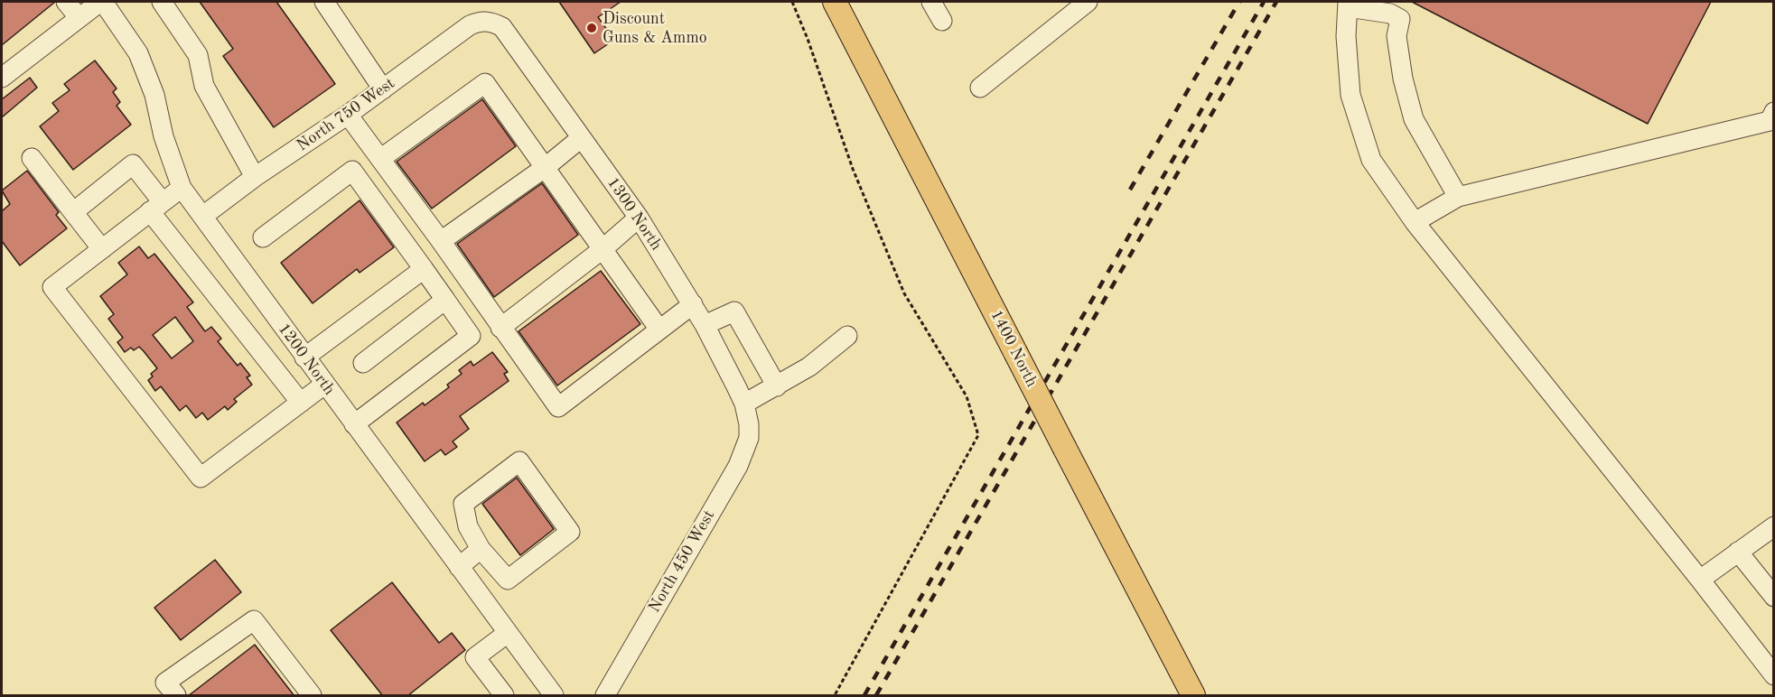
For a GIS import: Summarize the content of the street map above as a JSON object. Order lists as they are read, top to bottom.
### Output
{
  "streets": {
    "main road": ["1400 North"],
    "street": [
      "North 750 West",
      "1300 North",
      "1200 North",
      "North 450 West"
    ]
  },
  "crossings": [
    ["North 750 West", "1300 North"],
    ["North 750 West", "1200 North"],
    ["1300 North", "North 450 West"]
  ],
  "places": ["Discount Guns & Ammo"]
}
